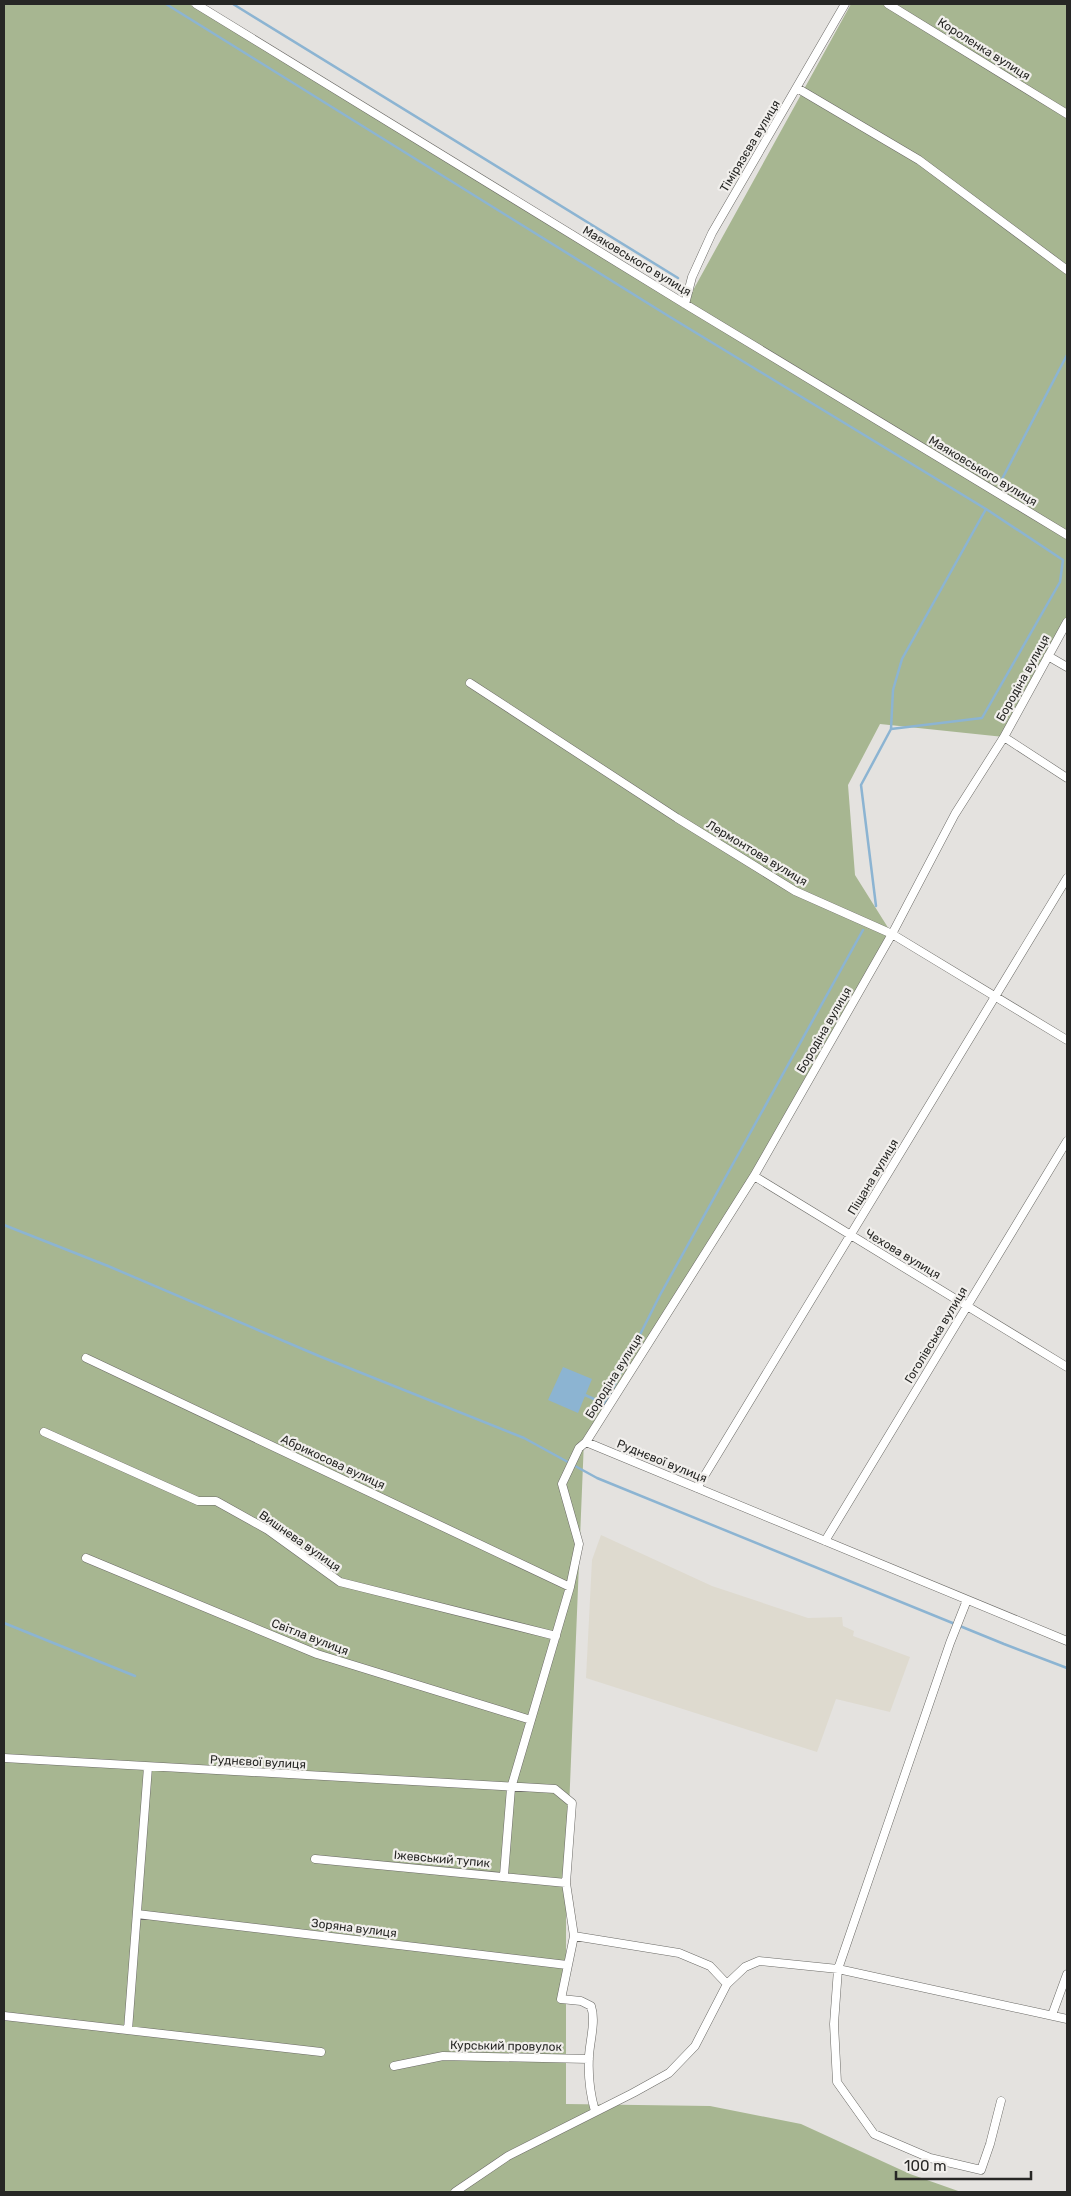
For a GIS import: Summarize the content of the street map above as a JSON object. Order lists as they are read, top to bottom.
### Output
{
  "streets": {
    "street": [
      "Короленка вулиця",
      "Тімірязєва вулиця",
      "Маяковського вулиця",
      "Бородіна вулиця",
      "Лермонтова вулиця",
      "Піщана вулиця",
      "Чехова вулиця",
      "Гоголівська вулиця",
      "Руднєвої вулиця",
      "Абрикосова вулиця",
      "Вишнева вулиця",
      "Світла вулиця",
      "Іжевський тупик",
      "Зоряна вулиця",
      "Курський провулок"
    ]
  },
  "crossings": [
    ["Тімірязєва вулиця", "Маяковського вулиця"],
    ["Бородіна вулиця", "Лермонтова вулиця"],
    ["Бородіна вулиця", "Чехова вулиця"],
    ["Бородіна вулиця", "Руднєвої вулиця"],
    ["Лермонтова вулиця", "Піщана вулиця"],
    ["Піщана вулиця", "Чехова вулиця"],
    ["Піщана вулиця", "Руднєвої вулиця"],
    ["Чехова вулиця", "Гоголівська вулиця"],
    ["Гоголівська вулиця", "Руднєвої вулиця"],
    ["Руднєвої вулиця", "Іжевський тупик"],
    ["Руднєвої вулиця", "Зоряна вулиця"],
    ["Руднєвої вулиця", "Курський провулок"]
  ],
  "scale_bar": "100 m"
}
